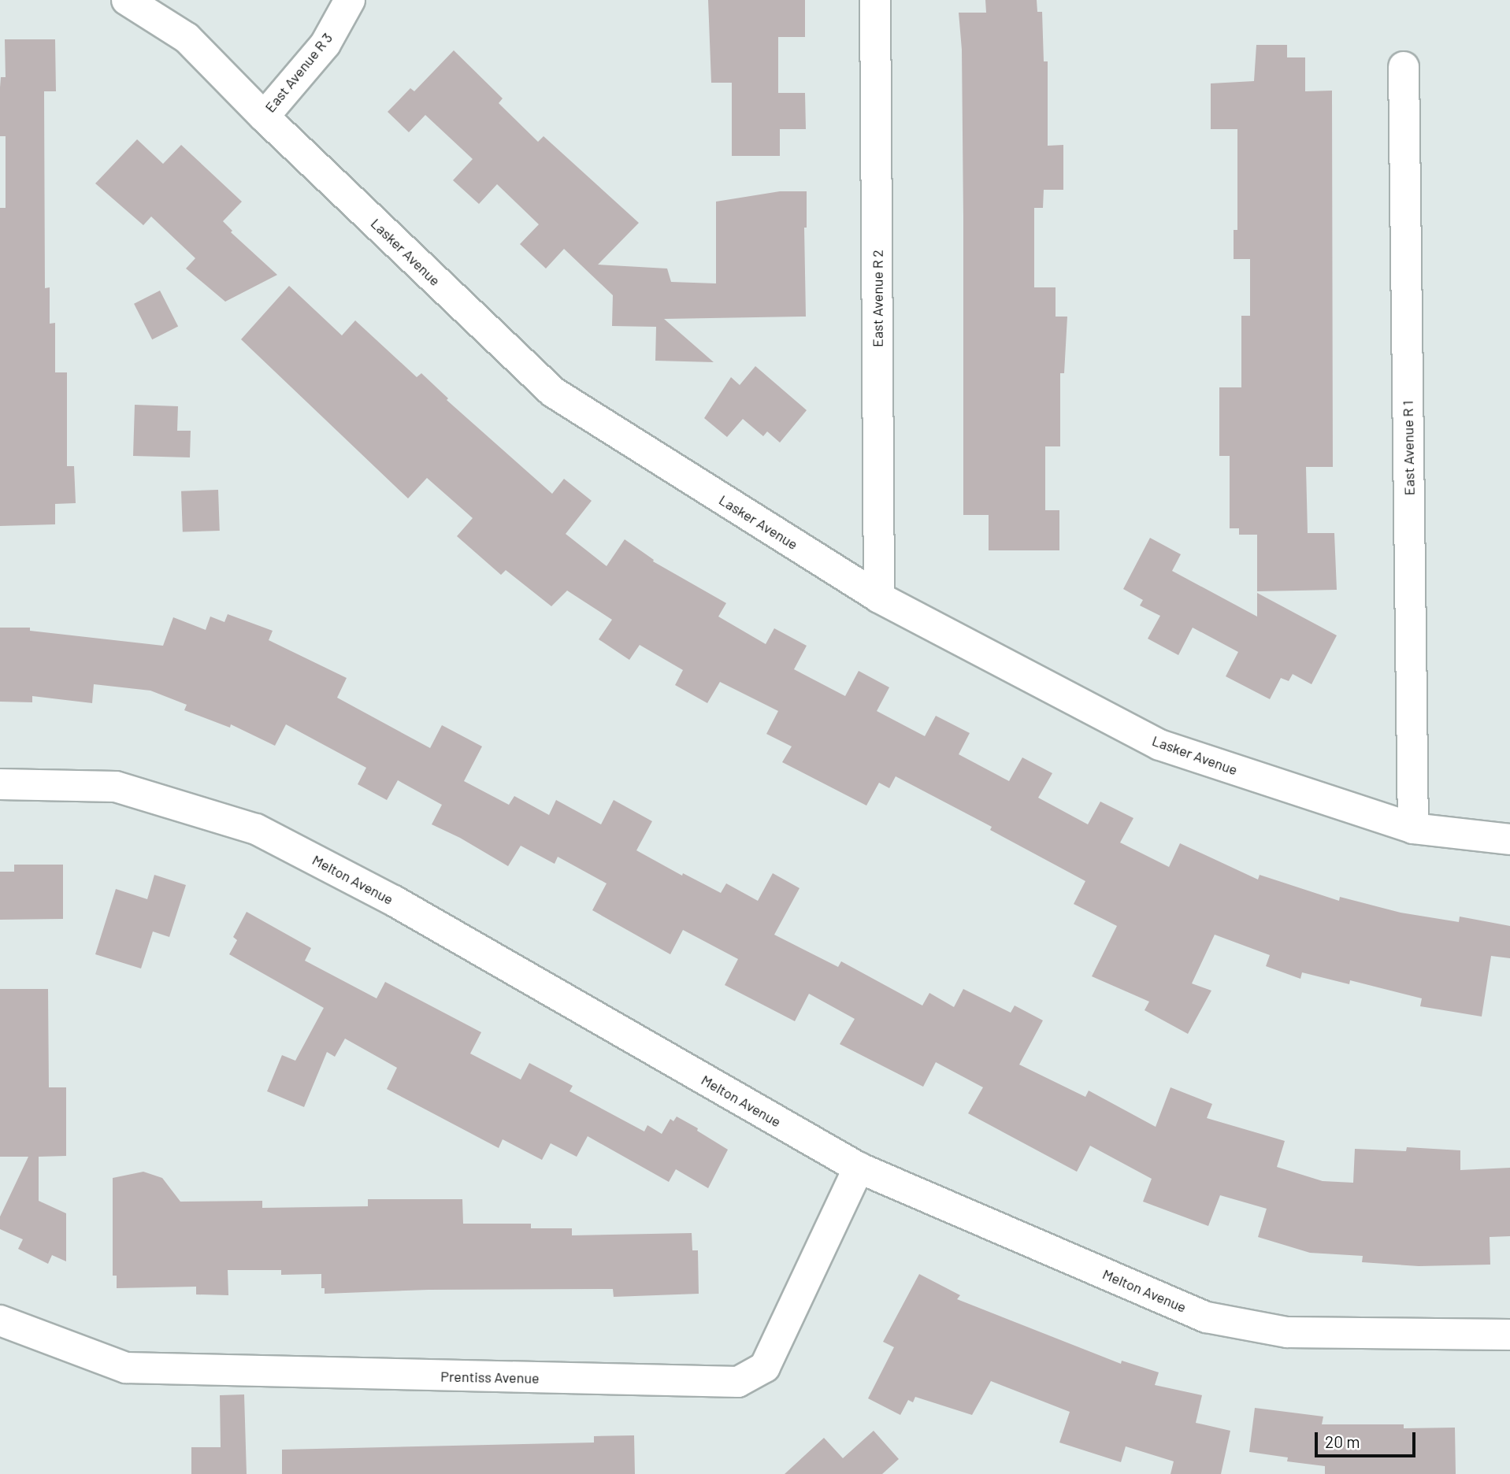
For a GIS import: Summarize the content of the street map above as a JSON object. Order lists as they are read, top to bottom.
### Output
{
  "streets": {
    "street": [
      "East Avenue R 3",
      "Lasker Avenue",
      "East Avenue R 2",
      "East Avenue R 1",
      "Melton Avenue",
      "Prentiss Avenue"
    ]
  },
  "crossings": [
    ["East Avenue R 3", "Lasker Avenue"],
    ["Lasker Avenue", "East Avenue R 2"],
    ["Lasker Avenue", "East Avenue R 1"],
    ["Melton Avenue", "Prentiss Avenue"]
  ],
  "scale_bar": "20 m"
}
